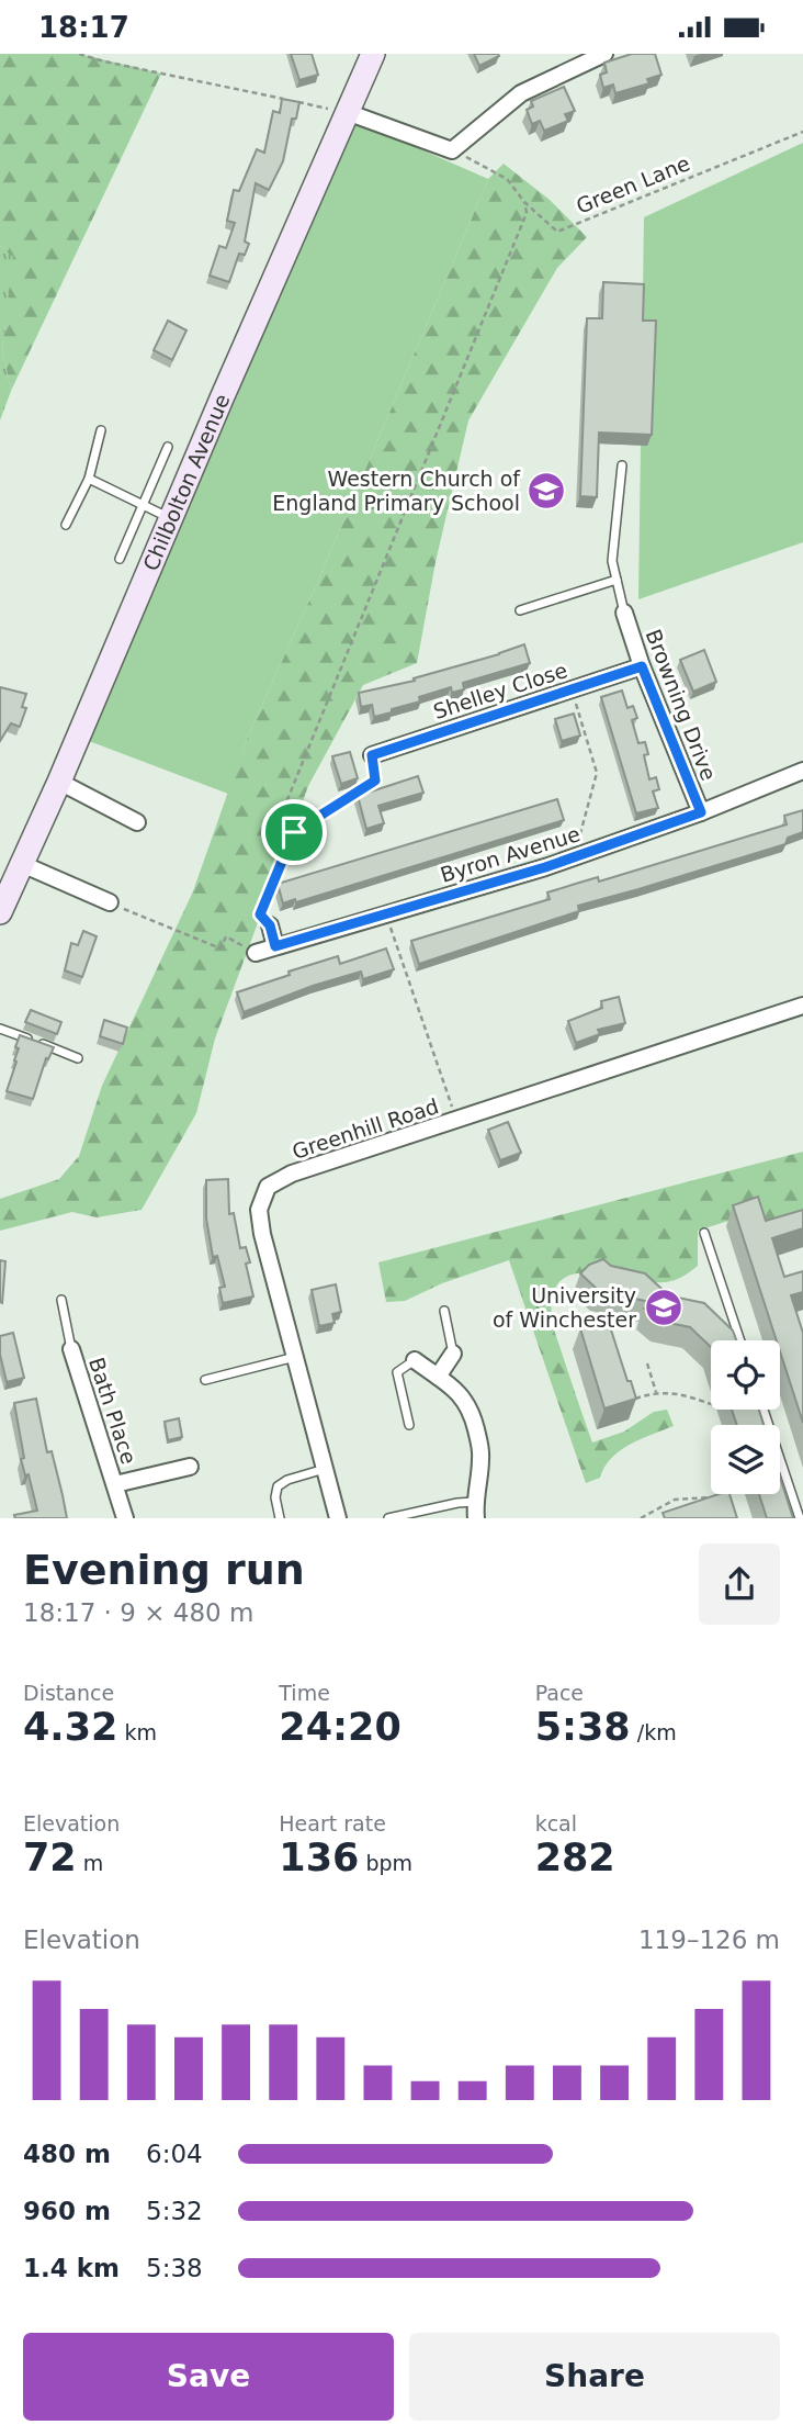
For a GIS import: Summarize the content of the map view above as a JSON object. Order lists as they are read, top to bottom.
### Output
{
  "streets": {
    "main road": ["Chilbolton Avenue"],
    "street": [
      "Shelley Close",
      "Browning Drive",
      "Byron Avenue",
      "Greenhill Road",
      "Bath Place"
    ],
    "path": ["Green Lane"]
  },
  "crossings": [
    ["Shelley Close", "Browning Drive"],
    ["Browning Drive", "Byron Avenue"]
  ],
  "places": {
    "school or university": ["Western Church of England Primary School", "University of Winchester"]
  },
  "page": {
    "status": "18:17",
    "heading": ["Evening run", "18:17 · 9 × 480 m"],
    "stats": [
      ["Distance", "4.32 km"],
      ["Time", "24:20"],
      ["Pace", "5:38 /km"],
      ["Elevation", "72 m"],
      ["Heart rate", "136 bpm"],
      ["kcal", "282"]
    ],
    "chart": ["Elevation", "119–126 m"],
    "list": [
      {
        "name": "480 m",
        "note": "6:04"
      },
      {
        "name": "960 m",
        "note": "5:32"
      },
      {
        "name": "1.4 km",
        "note": "5:38"
      }
    ],
    "buttons": ["Save", "Share"]
  }
}
